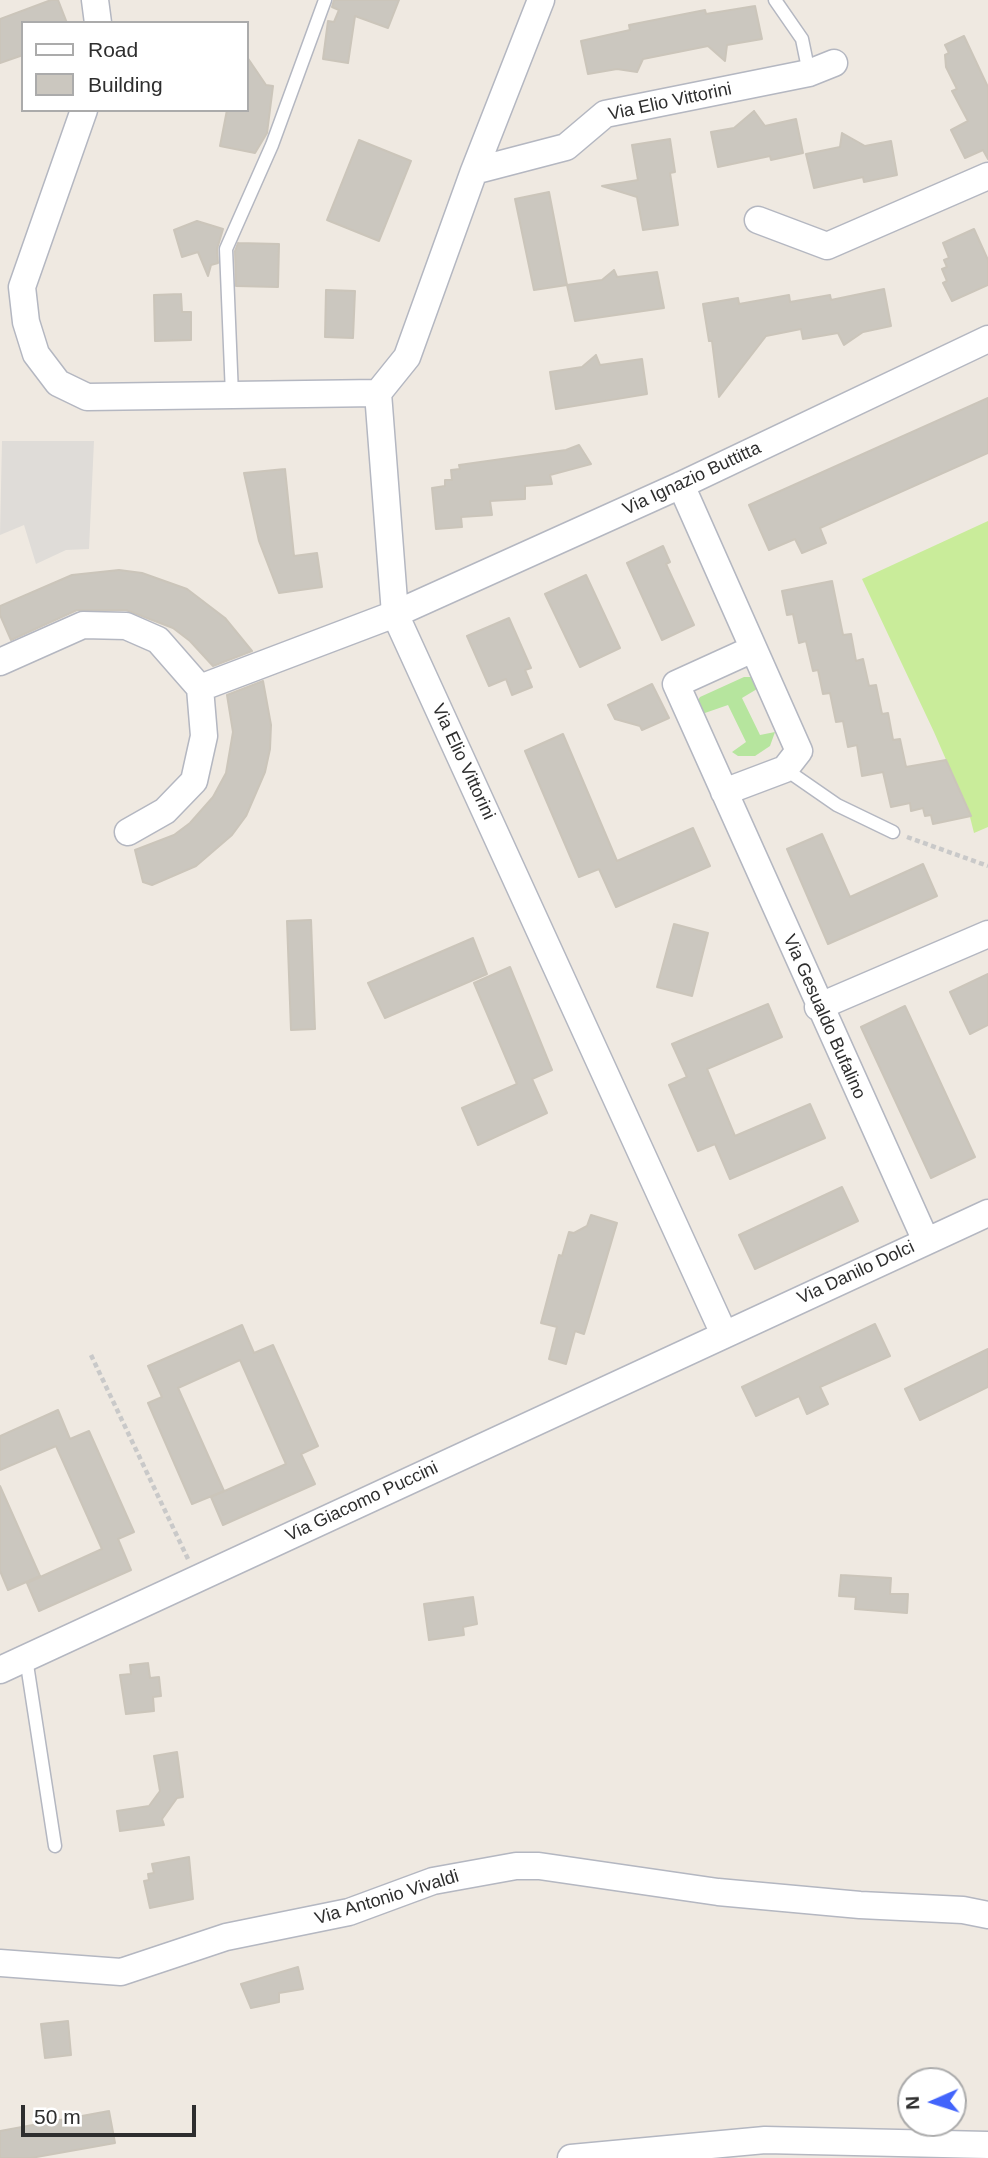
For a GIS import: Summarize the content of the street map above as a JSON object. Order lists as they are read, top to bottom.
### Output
{
  "streets": {
    "street": [
      "Via Elio Vittorini",
      "Via Ignazio Buttitta",
      "Via Gesualdo Bufalino",
      "Via Danilo Dolci",
      "Via Giacomo Puccini",
      "Via Antonio Vivaldi"
    ]
  },
  "crossings": [
    ["Via Elio Vittorini", "Via Ignazio Buttitta"],
    ["Via Elio Vittorini", "Via Danilo Dolci"],
    ["Via Elio Vittorini", "Via Giacomo Puccini"],
    ["Via Gesualdo Bufalino", "Via Danilo Dolci"],
    ["Via Danilo Dolci", "Via Giacomo Puccini"]
  ],
  "legend": ["Road", "Building"],
  "scale_bar": "50 m",
  "north": "left"
}
